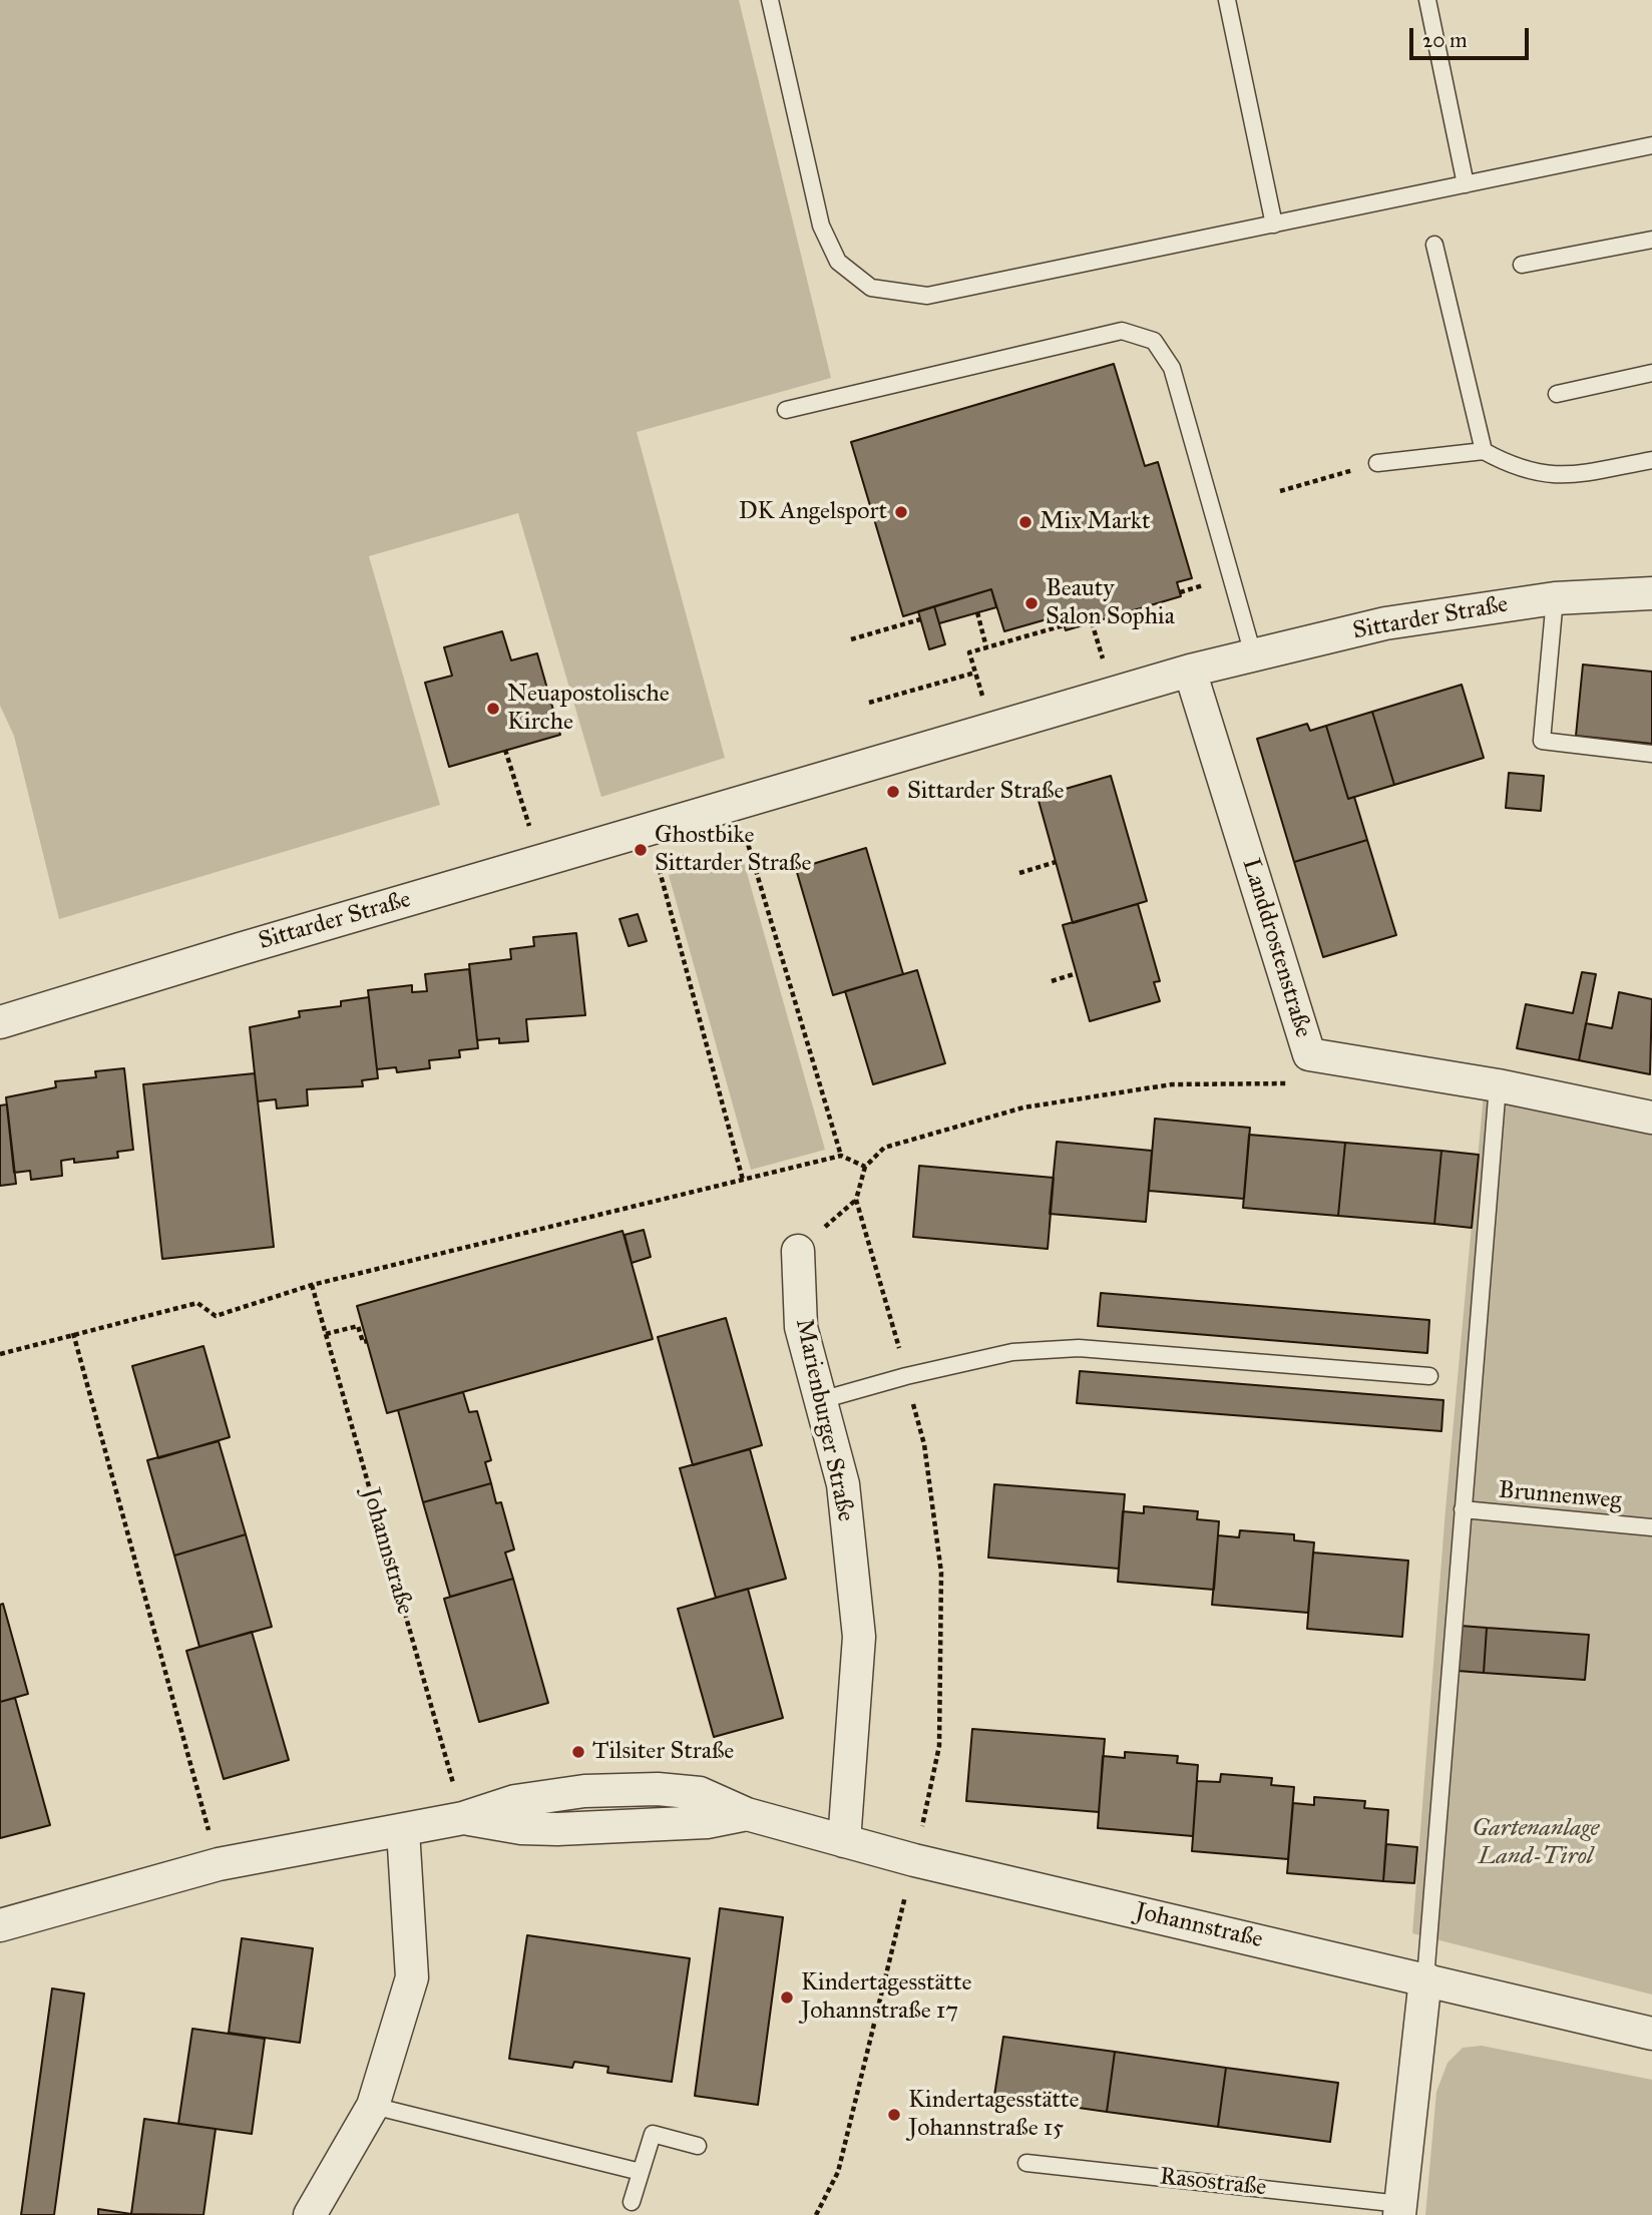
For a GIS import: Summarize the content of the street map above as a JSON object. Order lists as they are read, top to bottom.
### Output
{
  "streets": {
    "street": [
      "Sittarder Straße",
      "Landdrostenstraße",
      "Marienburger Straße",
      "Johannstraße",
      "Rasostraße"
    ],
    "lane": ["Brunnenweg"]
  },
  "crossings": [
    ["Sittarder Straße", "Landdrostenstraße"],
    ["Marienburger Straße", "Johannstraße"],
    ["Johannstraße", "Rasostraße"]
  ],
  "parks": ["Gartenanlage Land-Tirol"],
  "places": [
    "DK Angelsport",
    "Mix Markt",
    "Beauty Salon Sophia",
    "Neuapostolische Kirche",
    "Sittarder Straße",
    "Ghostbike Sittarder Straße",
    "Tilsiter Straße",
    "Kindertagesstätte Johannstraße 17",
    "Kindertagesstätte Johannstraße 15"
  ],
  "scale_bar": "20 m"
}
